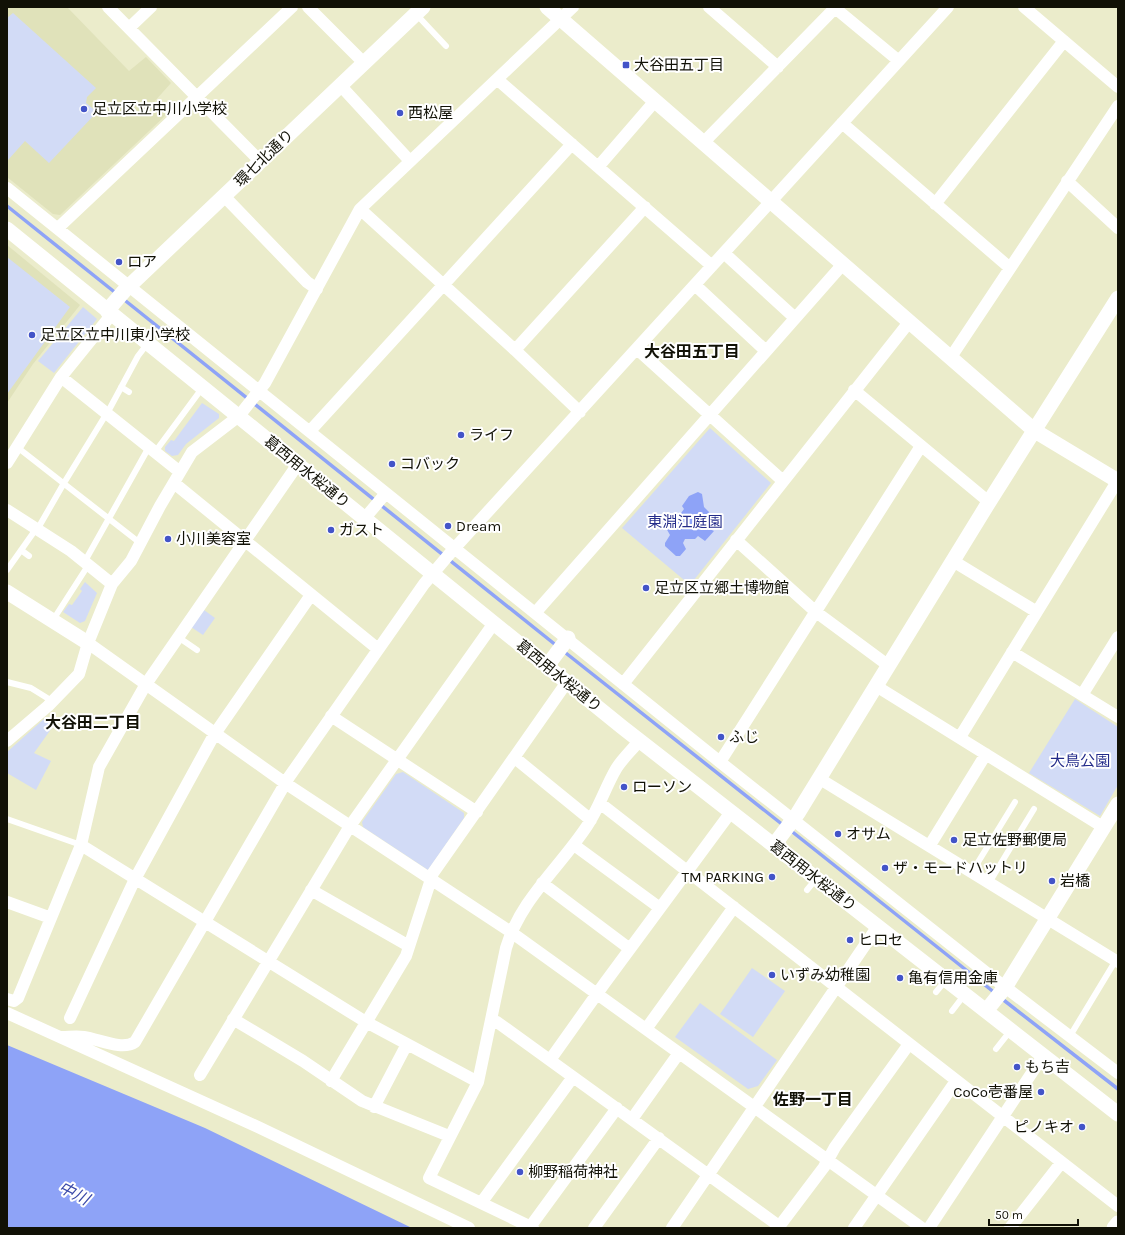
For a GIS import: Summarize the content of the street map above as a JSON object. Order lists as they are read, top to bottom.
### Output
{
  "streets": {
    "street": ["環七北通り", "葛西用水桜通り"]
  },
  "crossings": [
    ["環七北通り", "葛西用水桜通り"]
  ],
  "districts": ["大谷田五丁目", "大谷田二丁目", "佐野一丁目"],
  "water": ["中川"],
  "parks": ["東淵江庭園", "大鳥公園"],
  "places": {
    "transit": ["大谷田五丁目"],
    "other": [
      "足立区立中川小学校",
      "西松屋",
      "ロア",
      "足立区立中川東小学校",
      "ライフ",
      "コバック",
      "Dream",
      "ガスト",
      "小川美容室",
      "足立区立郷土博物館",
      "ふじ",
      "ローソン",
      "オサム",
      "足立佐野郵便局",
      "ザ・モードハットリ",
      "TM PARKING",
      "岩橋",
      "ヒロセ",
      "いずみ幼稚園",
      "亀有信用金庫",
      "もち吉",
      "CoCo壱番屋",
      "ピノキオ",
      "柳野稲荷神社"
    ]
  },
  "scale_bar": "50 m"
}
